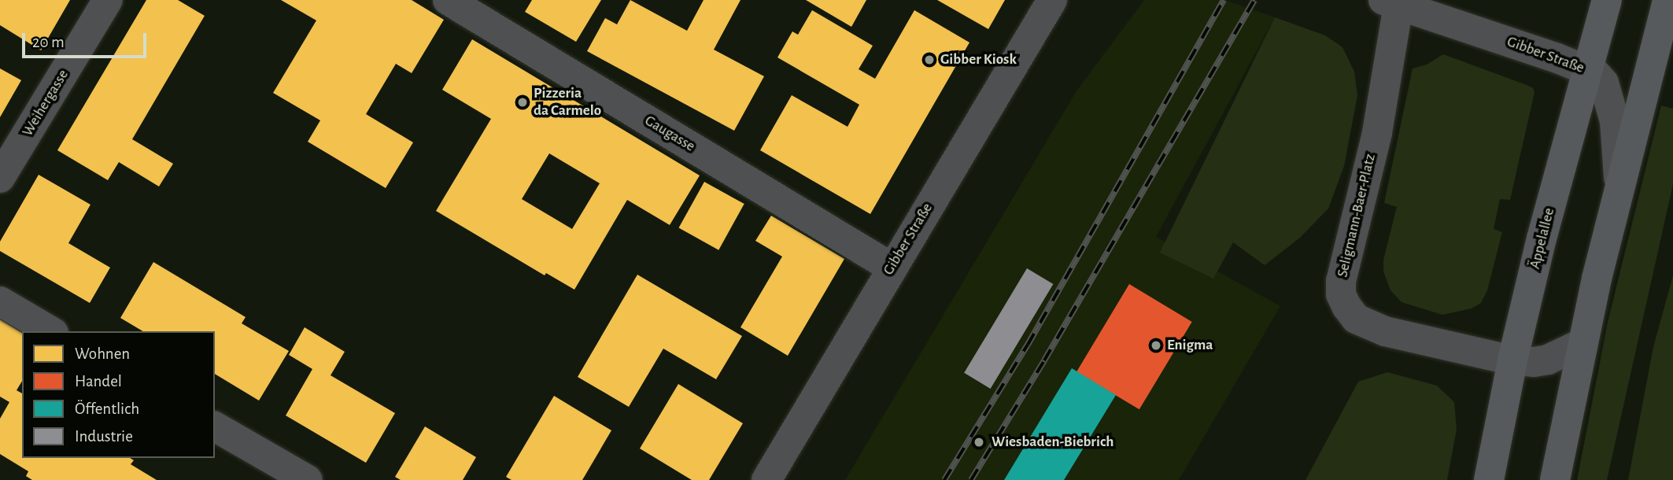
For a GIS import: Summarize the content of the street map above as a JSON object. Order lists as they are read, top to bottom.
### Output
{
  "streets": {
    "main road": ["Äppelallee"],
    "street": [
      "Gibber Straße",
      "Weihergasse",
      "Gaugasse",
      "Seligmann-Baer-Platz"
    ]
  },
  "crossings": [
    ["Gibber Straße", "Gaugasse"],
    ["Gibber Straße", "Seligmann-Baer-Platz"],
    ["Gibber Straße", "Äppelallee"],
    ["Seligmann-Baer-Platz", "Äppelallee"]
  ],
  "places": [
    "Gibber Kiosk",
    "Pizzeria da Carmelo",
    "Enigma",
    "Wiesbaden-Biebrich"
  ],
  "legend": [
    "Wohnen",
    "Handel",
    "Öffentlich",
    "Industrie"
  ],
  "scale_bar": "20 m"
}
